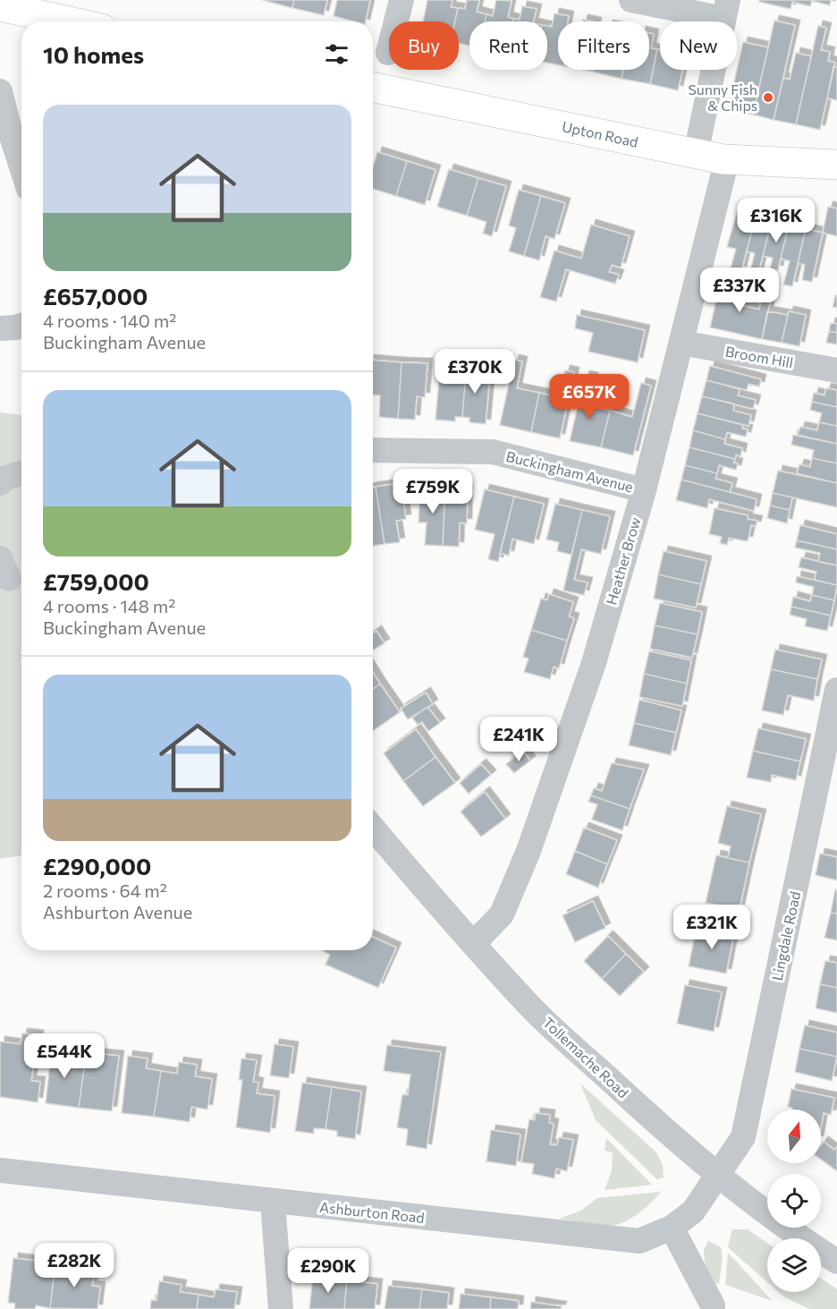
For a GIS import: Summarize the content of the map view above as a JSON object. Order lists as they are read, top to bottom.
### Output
{
  "streets": {
    "main road": ["Upton Road"],
    "street": [
      "Broom Hill",
      "Buckingham Avenue",
      "Heather Brow",
      "Lingdale Road",
      "Tollemache Road",
      "Ashburton Road"
    ]
  },
  "crossings": [
    ["Upton Road", "Heather Brow"],
    ["Broom Hill", "Heather Brow"],
    ["Buckingham Avenue", "Heather Brow"],
    ["Heather Brow", "Tollemache Road"],
    ["Lingdale Road", "Tollemache Road"],
    ["Lingdale Road", "Ashburton Road"],
    ["Tollemache Road", "Ashburton Road"]
  ],
  "places": ["Sunny Fish & Chips"],
  "north": "top",
  "page": {
    "chip": [
      "Buy",
      "Rent",
      "Filters",
      "New"
    ],
    "heading": "10 homes",
    "list": [
      {
        "name": "£657,000",
        "note": "4 rooms · 140 m² · Buckingham Avenue"
      },
      {
        "name": "£759,000",
        "note": "4 rooms · 148 m² · Buckingham Avenue"
      },
      {
        "name": "£290,000",
        "note": "2 rooms · 64 m² · Ashburton Avenue"
      }
    ],
    "price": [
      "£316K",
      "£337K",
      "£370K",
      "£657K",
      "£759K",
      "£241K",
      "£321K",
      "£544K",
      "£282K",
      "£290K"
    ]
  }
}
